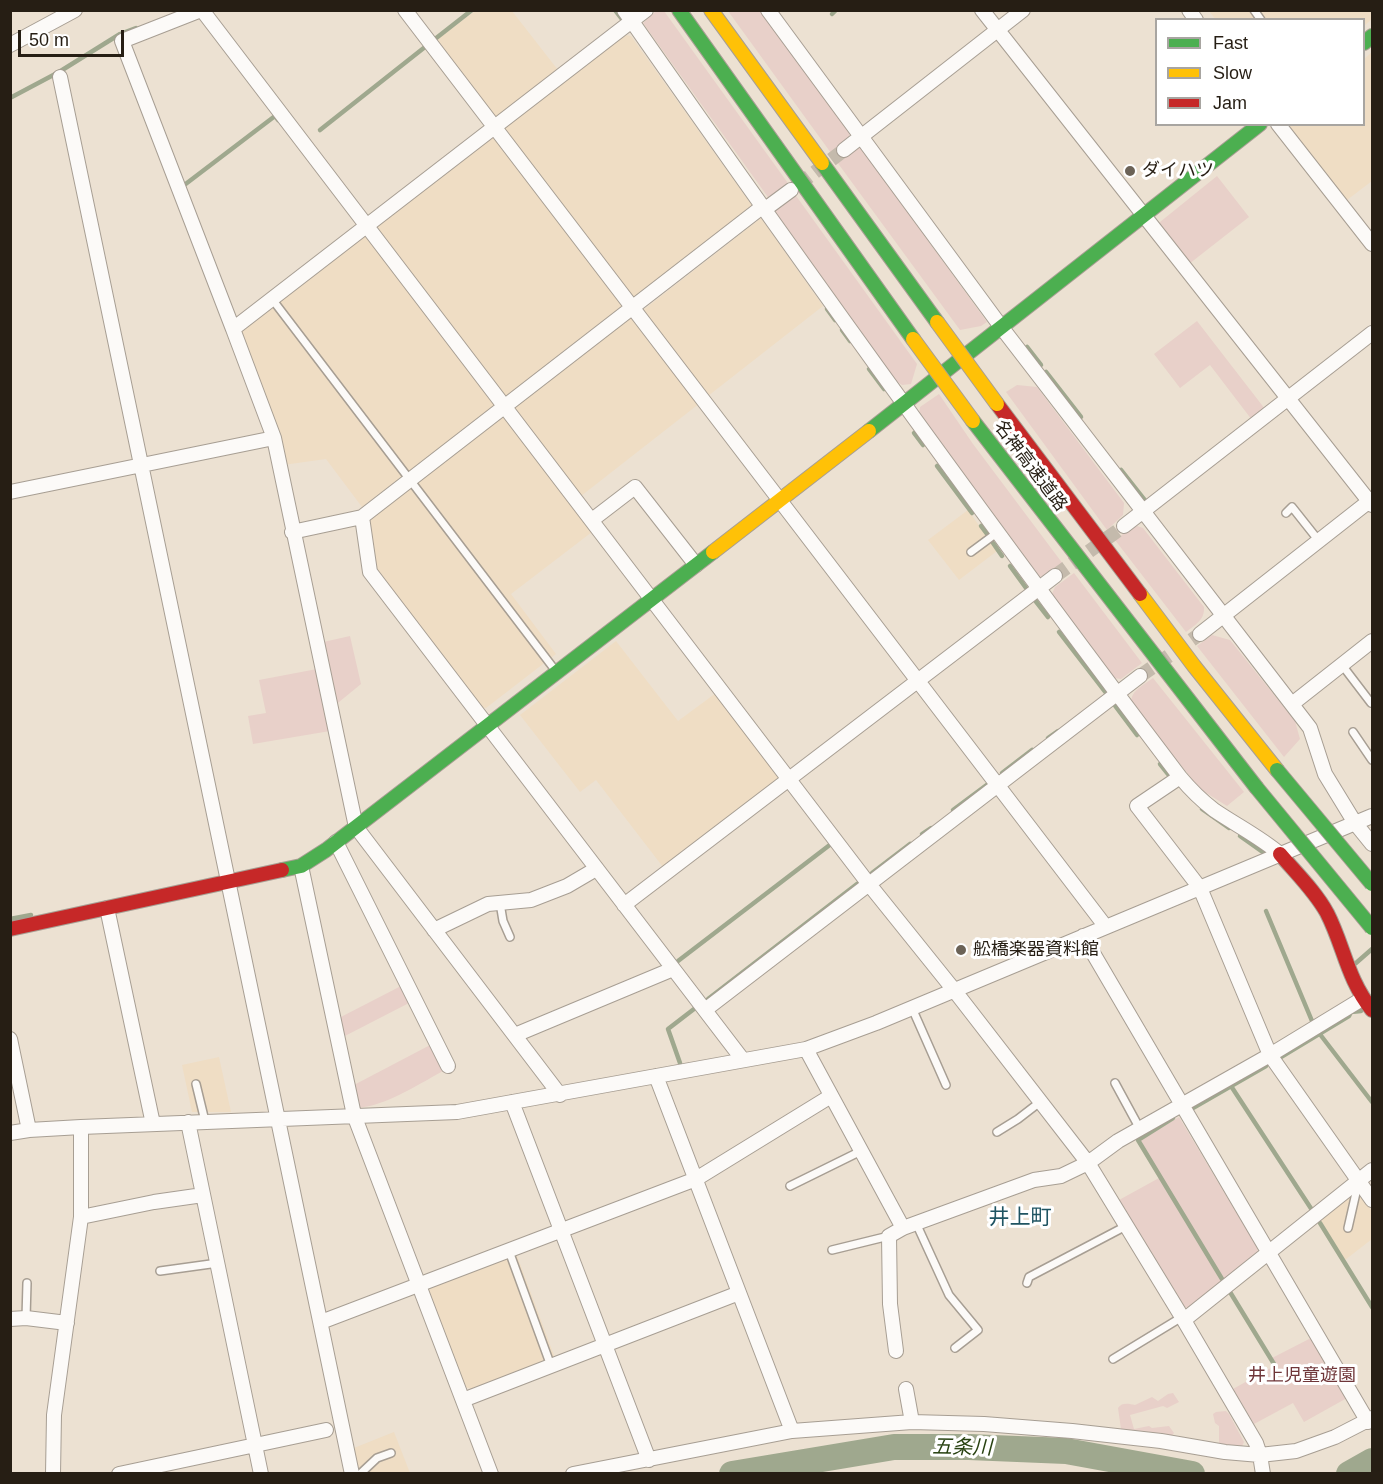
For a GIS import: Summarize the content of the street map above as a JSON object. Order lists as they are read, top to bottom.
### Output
{
  "streets": {
    "main road": ["名神高速道路"]
  },
  "districts": ["井上町"],
  "water": ["五条川"],
  "parks": ["井上児童遊園"],
  "places": ["ダイハツ", "舩橋楽器資料館"],
  "legend": ["Fast", "Slow", "Jam"],
  "scale_bar": "50 m"
}
